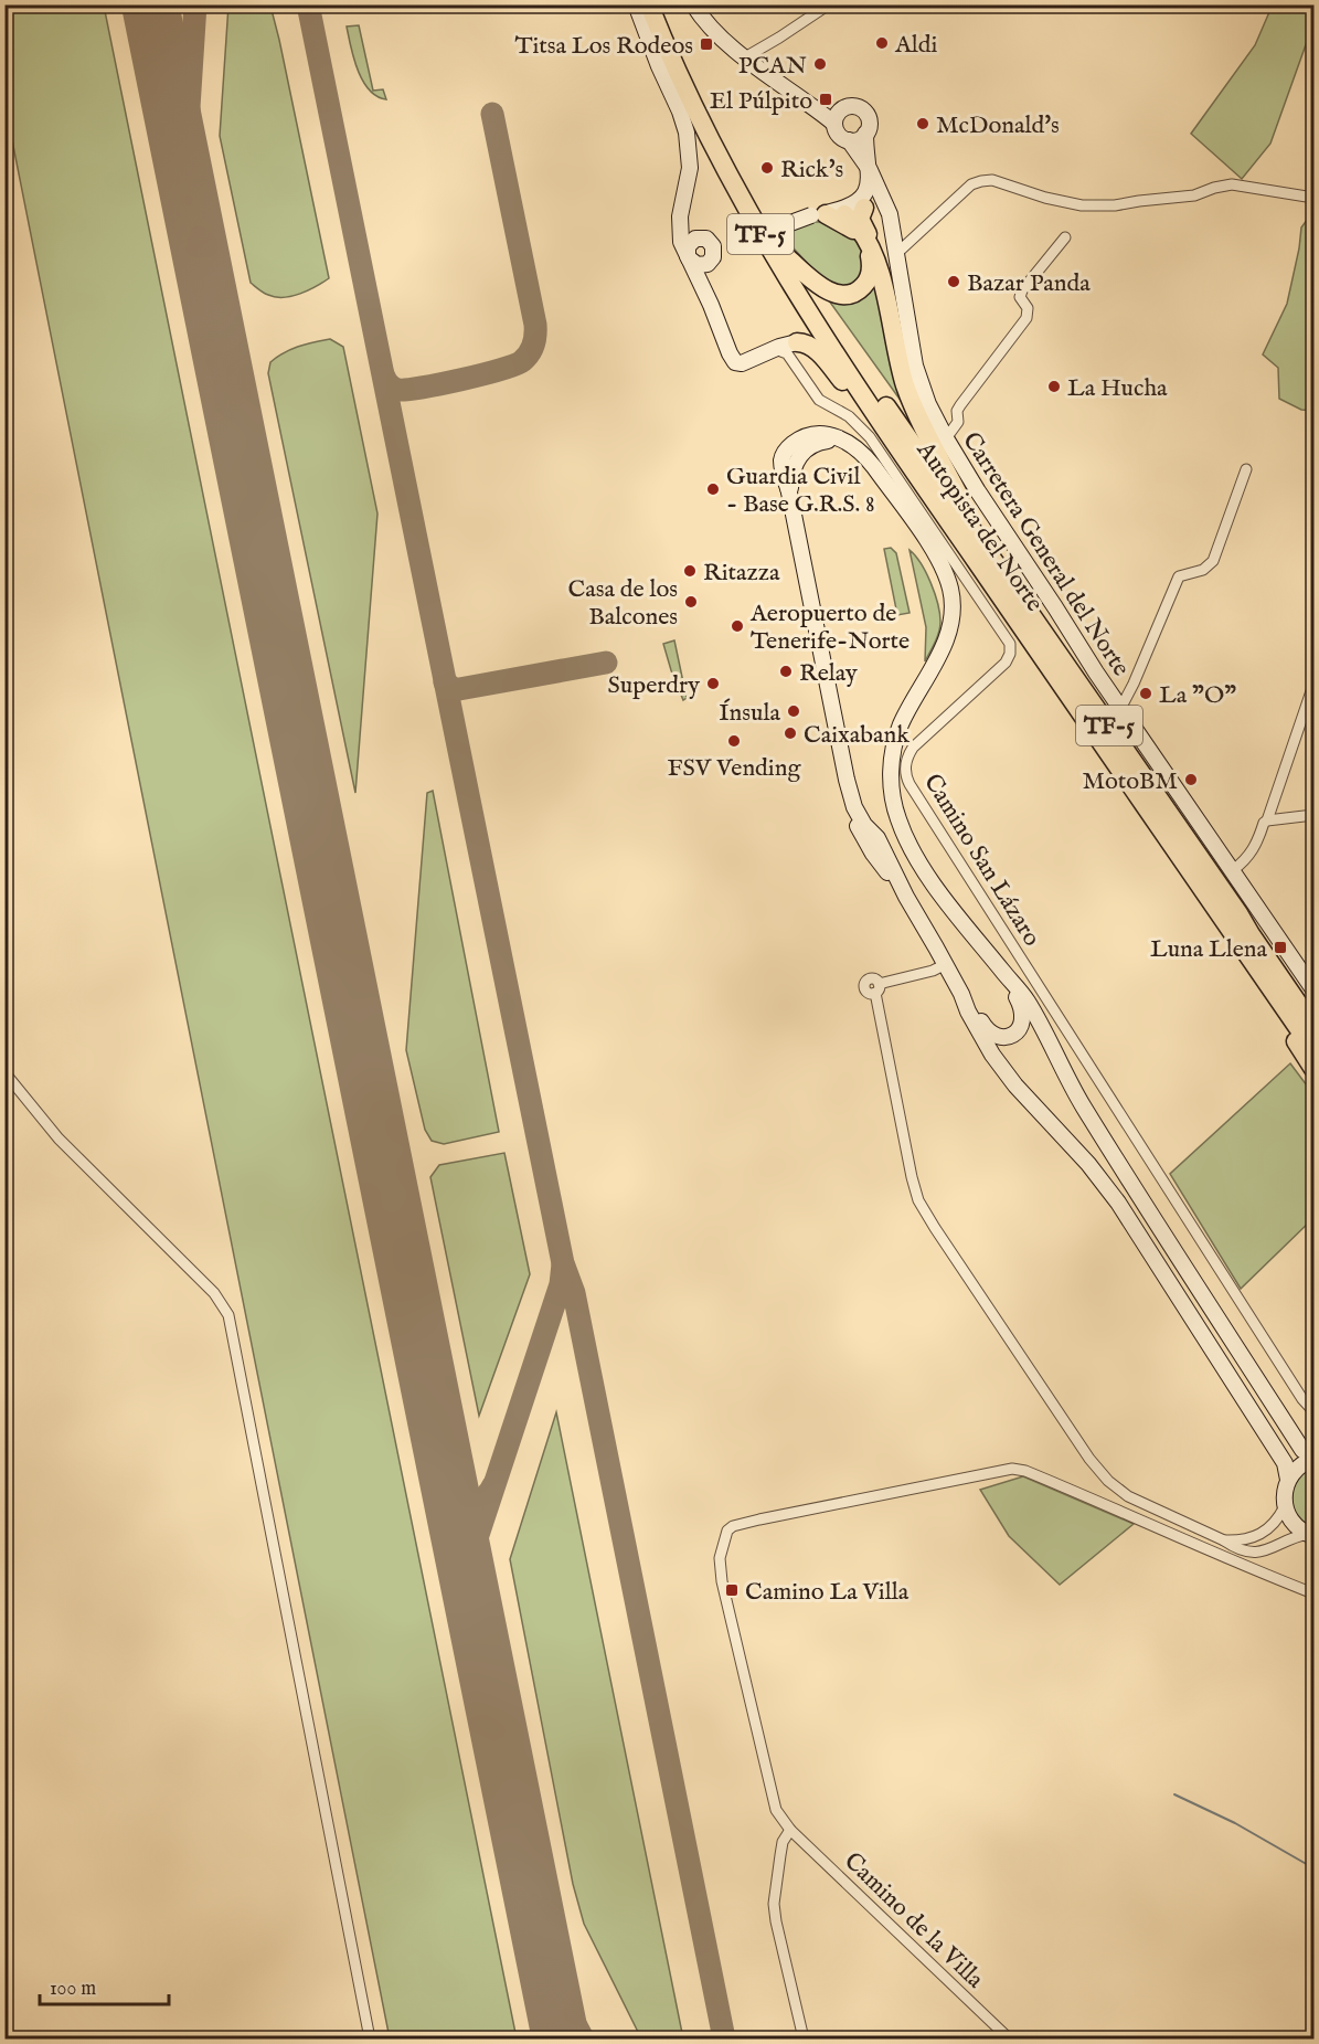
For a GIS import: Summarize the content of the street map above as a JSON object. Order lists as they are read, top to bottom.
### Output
{
  "streets": {
    "highway": ["TF-5", "Autopista del Norte"],
    "main road": ["Carretera General del Norte"],
    "street": ["Camino San Lázaro", "Camino de la Villa"]
  },
  "places": {
    "other": [
      "Aldi",
      "PCAN",
      "McDonald's",
      "Rick's",
      "Bazar Panda",
      "La Hucha",
      "Guardia Civil - Base G.R.S. 8",
      "Ritazza",
      "Casa de los Balcones",
      "Aeropuerto de Tenerife-Norte",
      "Relay",
      "Superdry",
      "La \"O\"",
      "Ínsula",
      "Caixabank",
      "FSV Vending",
      "MotoBM"
    ],
    "transit": [
      "Titsa Los Rodeos",
      "El Púlpito",
      "Luna Llena",
      "Camino La Villa"
    ]
  },
  "scale_bar": "100 m"
}
